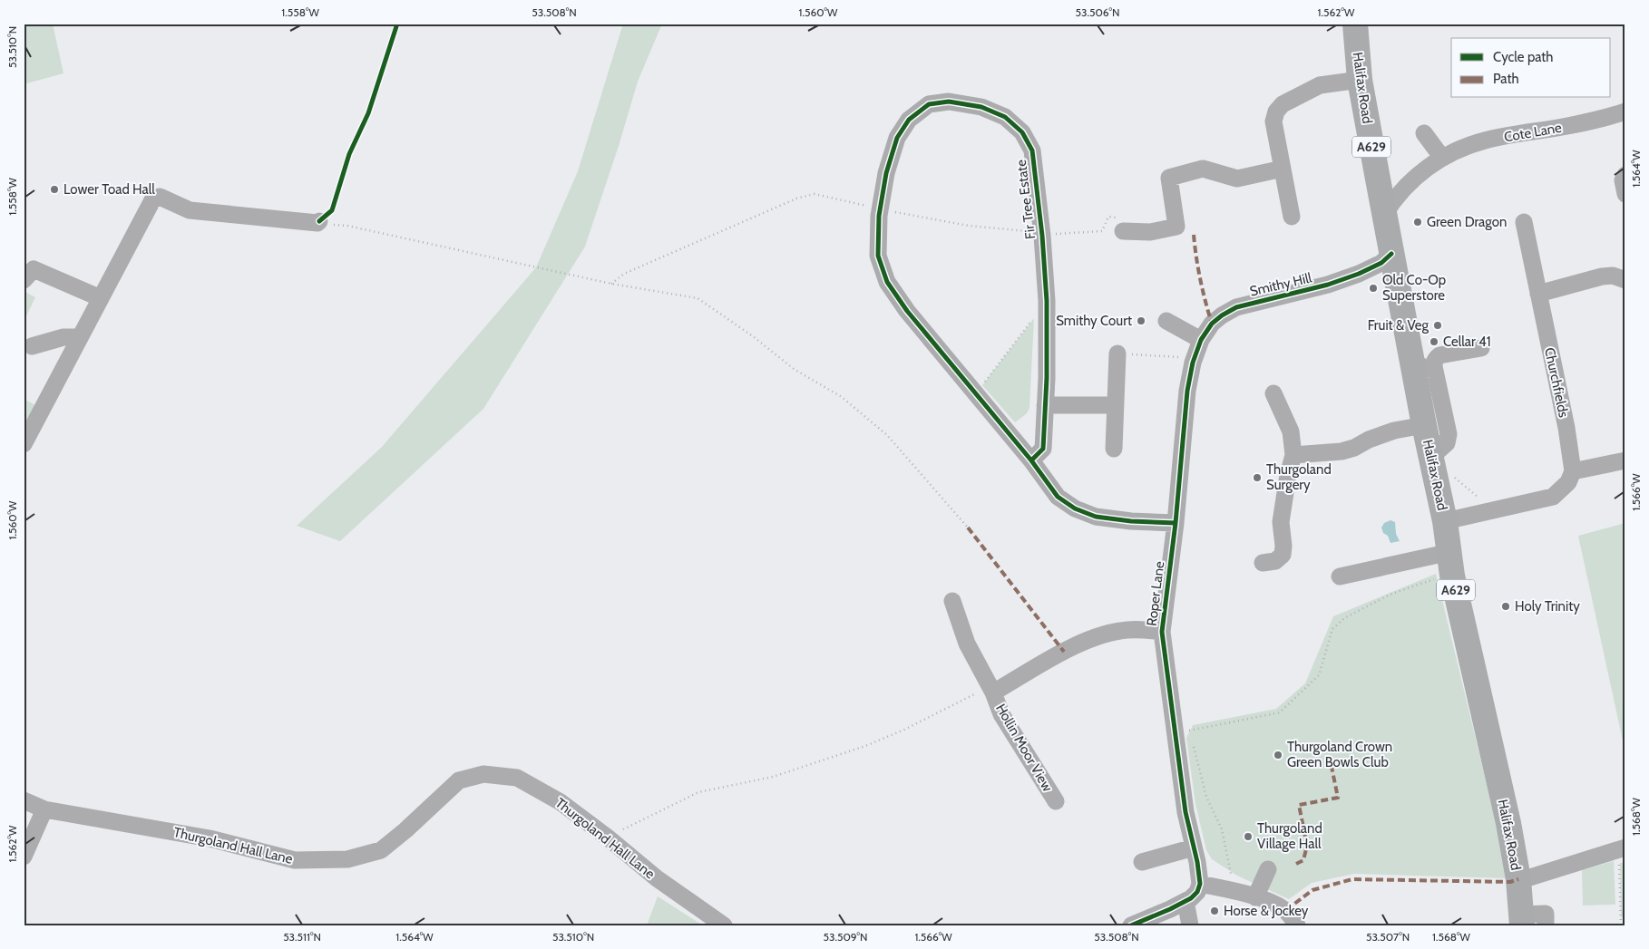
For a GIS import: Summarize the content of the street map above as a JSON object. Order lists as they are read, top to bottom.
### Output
{
  "streets": {
    "highway": ["Halifax Road", "A629"],
    "street": [
      "Cote Lane",
      "Fir Tree Estate",
      "Smithy Hill",
      "Churchfields",
      "Roper Lane",
      "Hollin Moor View",
      "Thurgoland Hall Lane"
    ]
  },
  "crossings": [
    ["Halifax Road", "Cote Lane"],
    ["Halifax Road", "Smithy Hill"],
    ["Fir Tree Estate", "Roper Lane"],
    ["Smithy Hill", "Roper Lane"],
    ["Roper Lane", "Hollin Moor View"]
  ],
  "places": [
    "Lower Toad Hall",
    "Green Dragon",
    "Old Co-Op Superstore",
    "Smithy Court",
    "Fruit & Veg",
    "Cellar 41",
    "Thurgoland Surgery",
    "Holy Trinity",
    "Thurgoland Crown Green Bowls Club",
    "Thurgoland Village Hall",
    "Horse & Jockey"
  ],
  "legend": ["Cycle path", "Path"],
  "coordinates": [
    "1.558°W",
    "53.508°N",
    "1.560°W",
    "53.506°N",
    "1.562°W",
    "53.510°N",
    "1.564°W",
    "1.566°W",
    "1.568°W",
    "53.511°N",
    "53.509°N",
    "53.507°N"
  ]
}
